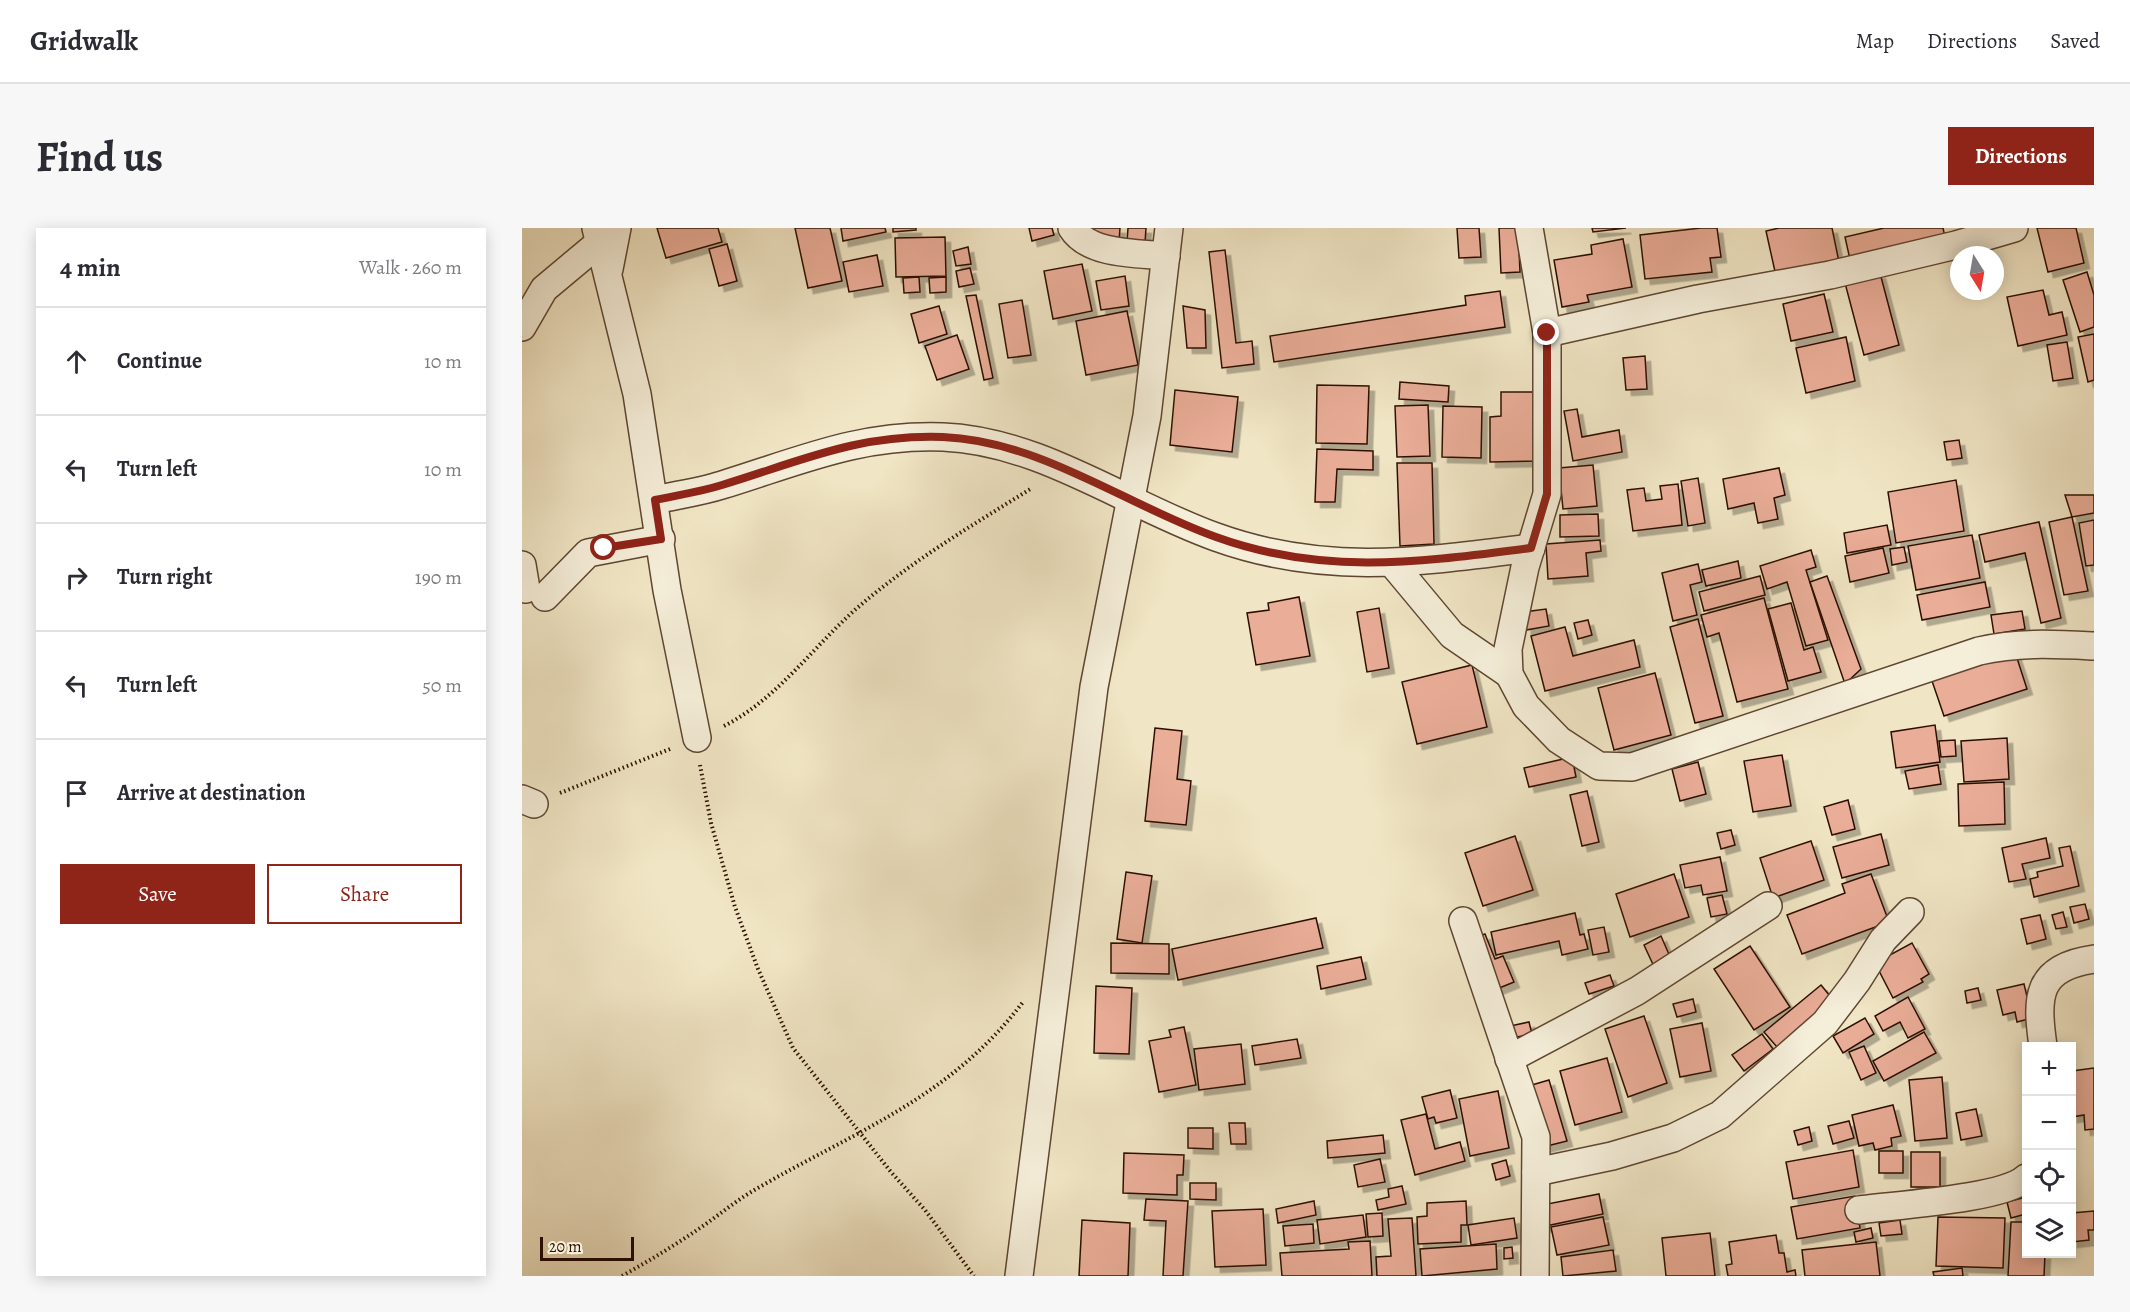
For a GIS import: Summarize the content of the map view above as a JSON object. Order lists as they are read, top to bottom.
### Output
{
  "scale_bar": "20 m",
  "north": "bottom",
  "page": {
    "header": "Gridwalk",
    "nav": ["Map", "Directions", "Saved"],
    "buttons": [
      "Directions",
      ["Save", "Share"]
    ],
    "title": "Find us",
    "heading": ["4 min", "Walk · 260 m"],
    "list": [
      ["Continue", "10 m"],
      ["Turn left", "10 m"],
      ["Turn right", "190 m"],
      ["Turn left", "50 m"],
      "Arrive at destination"
    ],
    "map_buttons": ["+", "−"],
    "scale": "20 m"
  }
}
